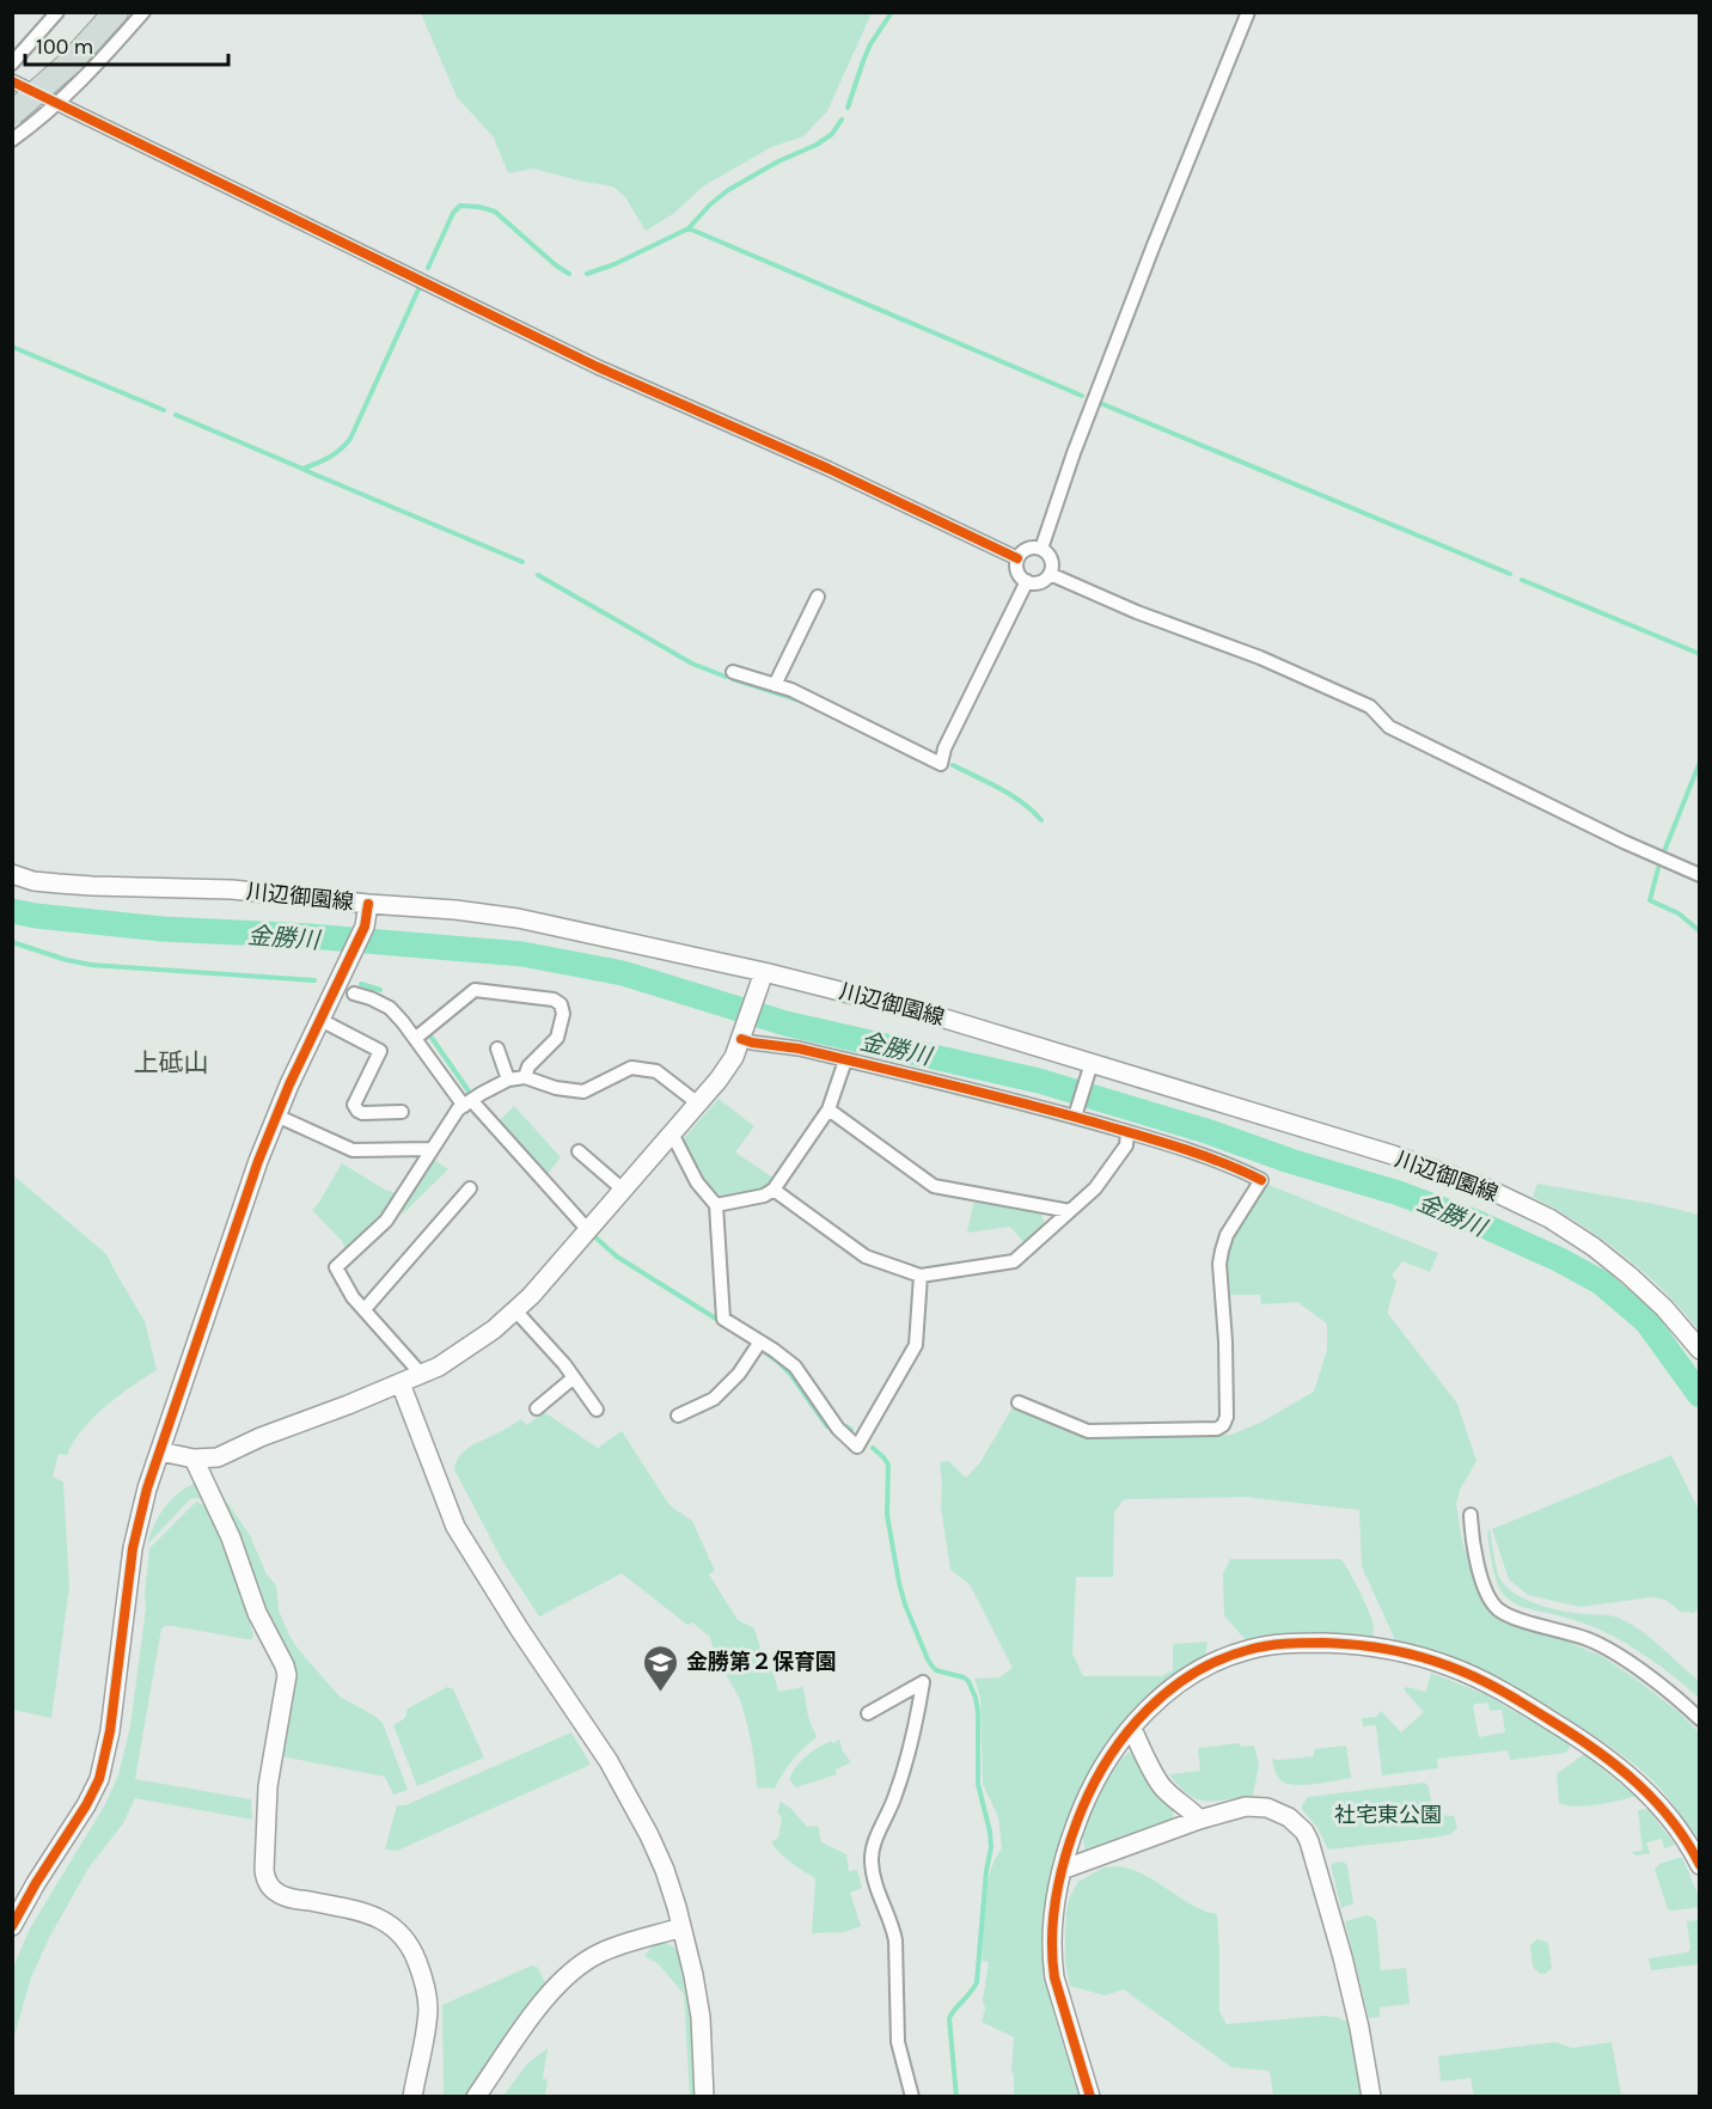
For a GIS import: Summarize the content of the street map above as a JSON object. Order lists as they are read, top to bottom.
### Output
{
  "streets": {
    "street": ["川辺御園線"]
  },
  "districts": ["上砥山"],
  "water": ["金勝川"],
  "parks": ["社宅東公園"],
  "places": {
    "school or university": ["金勝第２保育園"]
  },
  "scale_bar": "100 m"
}
